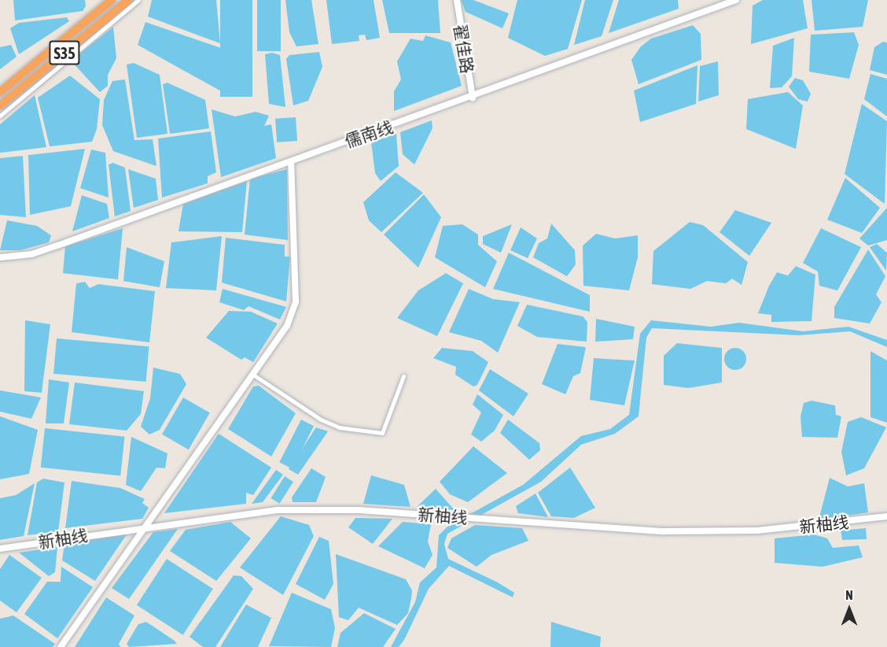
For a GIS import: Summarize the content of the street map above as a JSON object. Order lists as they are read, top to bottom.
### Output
{
  "streets": {
    "highway": ["S35"],
    "street": ["翟佳路", "儒南线", "新柚线"]
  },
  "crossings": [
    ["翟佳路", "儒南线"]
  ],
  "north": "top"
}
